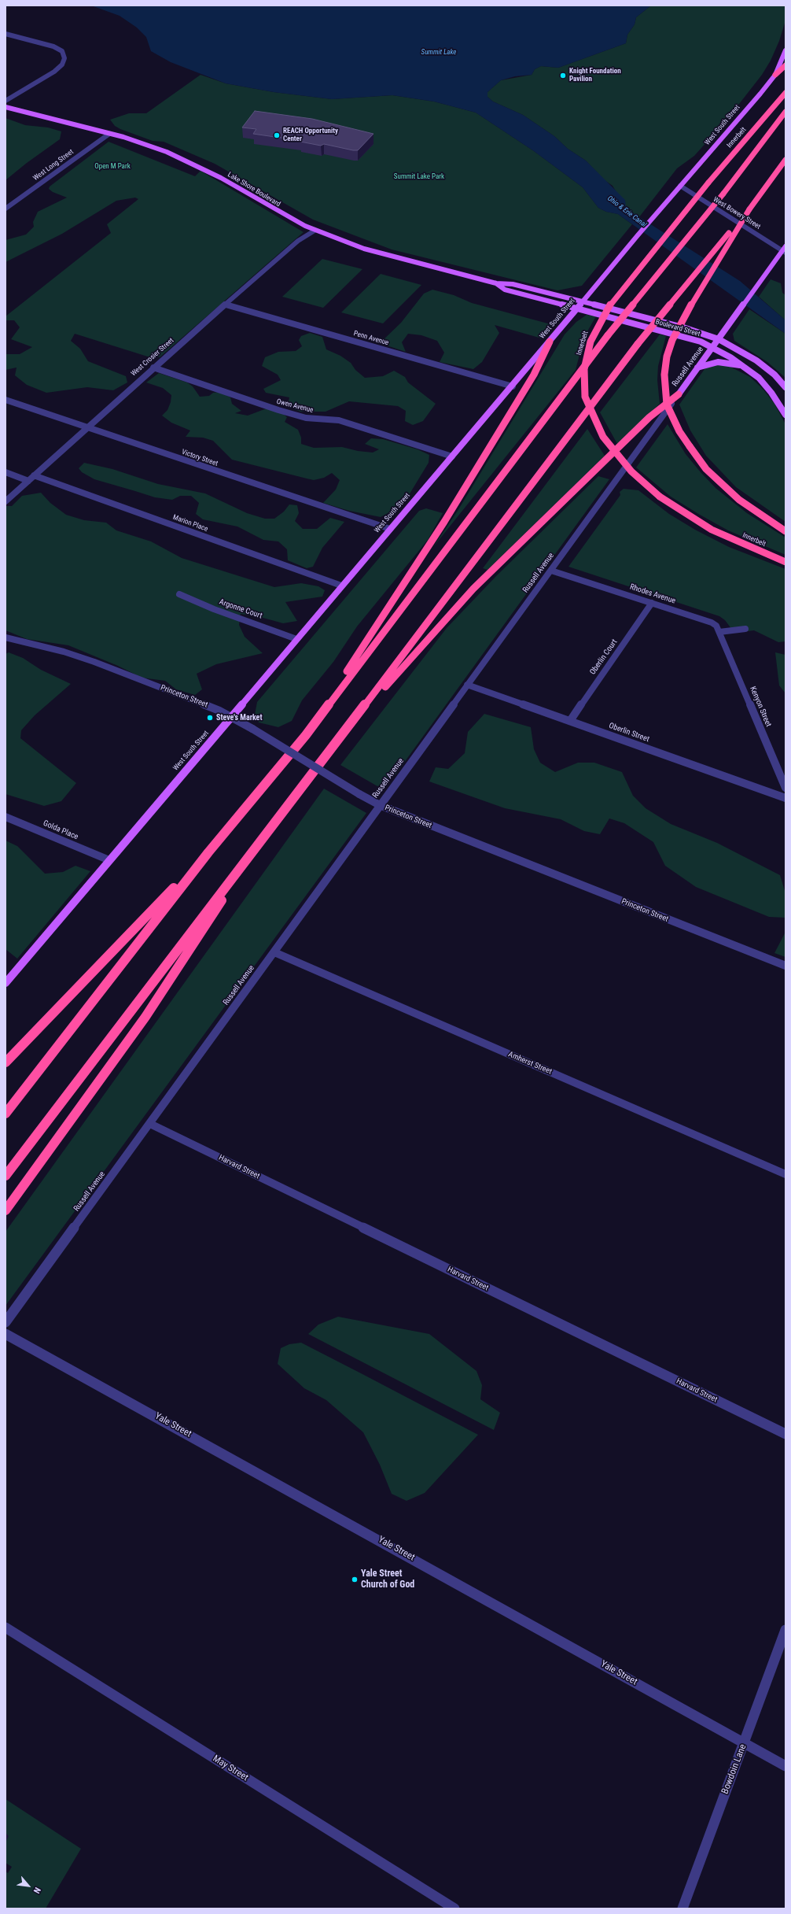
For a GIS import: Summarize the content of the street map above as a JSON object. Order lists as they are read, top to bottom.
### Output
{
  "streets": {
    "highway": ["Innerbelt"],
    "main road": [
      "West South Street",
      "Lake Shore Boulevard",
      "Boulevard Street",
      "Russell Avenue"
    ],
    "street": [
      "West Long Street",
      "West Bowery Street",
      "Penn Avenue",
      "West Crosier Street",
      "Owen Avenue",
      "Victory Street",
      "Marion Place",
      "Rhodes Avenue",
      "Argonne Court",
      "Oberlin Court",
      "Princeton Street",
      "Kenyon Street",
      "Oberlin Street",
      "Golda Place",
      "Amherst Street",
      "Harvard Street",
      "Yale Street",
      "May Street",
      "Bowdoin Lane"
    ]
  },
  "crossings": [
    ["West South Street", "Lake Shore Boulevard"],
    ["West South Street", "West Bowery Street"],
    ["West South Street", "Boulevard Street"],
    ["West South Street", "Penn Avenue"],
    ["West South Street", "Owen Avenue"],
    ["West South Street", "Victory Street"],
    ["West South Street", "Marion Place"],
    ["West South Street", "Argonne Court"],
    ["West South Street", "Princeton Street"],
    ["West South Street", "Golda Place"],
    ["West Long Street", "Lake Shore Boulevard"],
    ["Lake Shore Boulevard", "Boulevard Street"],
    ["Lake Shore Boulevard", "West Crosier Street"],
    ["West Bowery Street", "Russell Avenue"],
    ["Boulevard Street", "Russell Avenue"],
    ["Penn Avenue", "West Crosier Street"],
    ["West Crosier Street", "Owen Avenue"],
    ["West Crosier Street", "Victory Street"],
    ["West Crosier Street", "Marion Place"],
    ["Russell Avenue", "Rhodes Avenue"],
    ["Russell Avenue", "Princeton Street"],
    ["Russell Avenue", "Oberlin Street"],
    ["Russell Avenue", "Amherst Street"],
    ["Russell Avenue", "Harvard Street"],
    ["Rhodes Avenue", "Oberlin Court"],
    ["Rhodes Avenue", "Kenyon Street"],
    ["Oberlin Court", "Oberlin Street"],
    ["Yale Street", "Bowdoin Lane"]
  ],
  "water": ["Summit Lake", "Ohio & Erie Canal"],
  "parks": ["Open M Park", "Summit Lake Park"],
  "places": [
    "Knight Foundation Pavilion",
    "REACH Opportunity Center",
    "Steve's Market",
    "Yale Street Church of God"
  ],
  "north": "bottom right"
}
